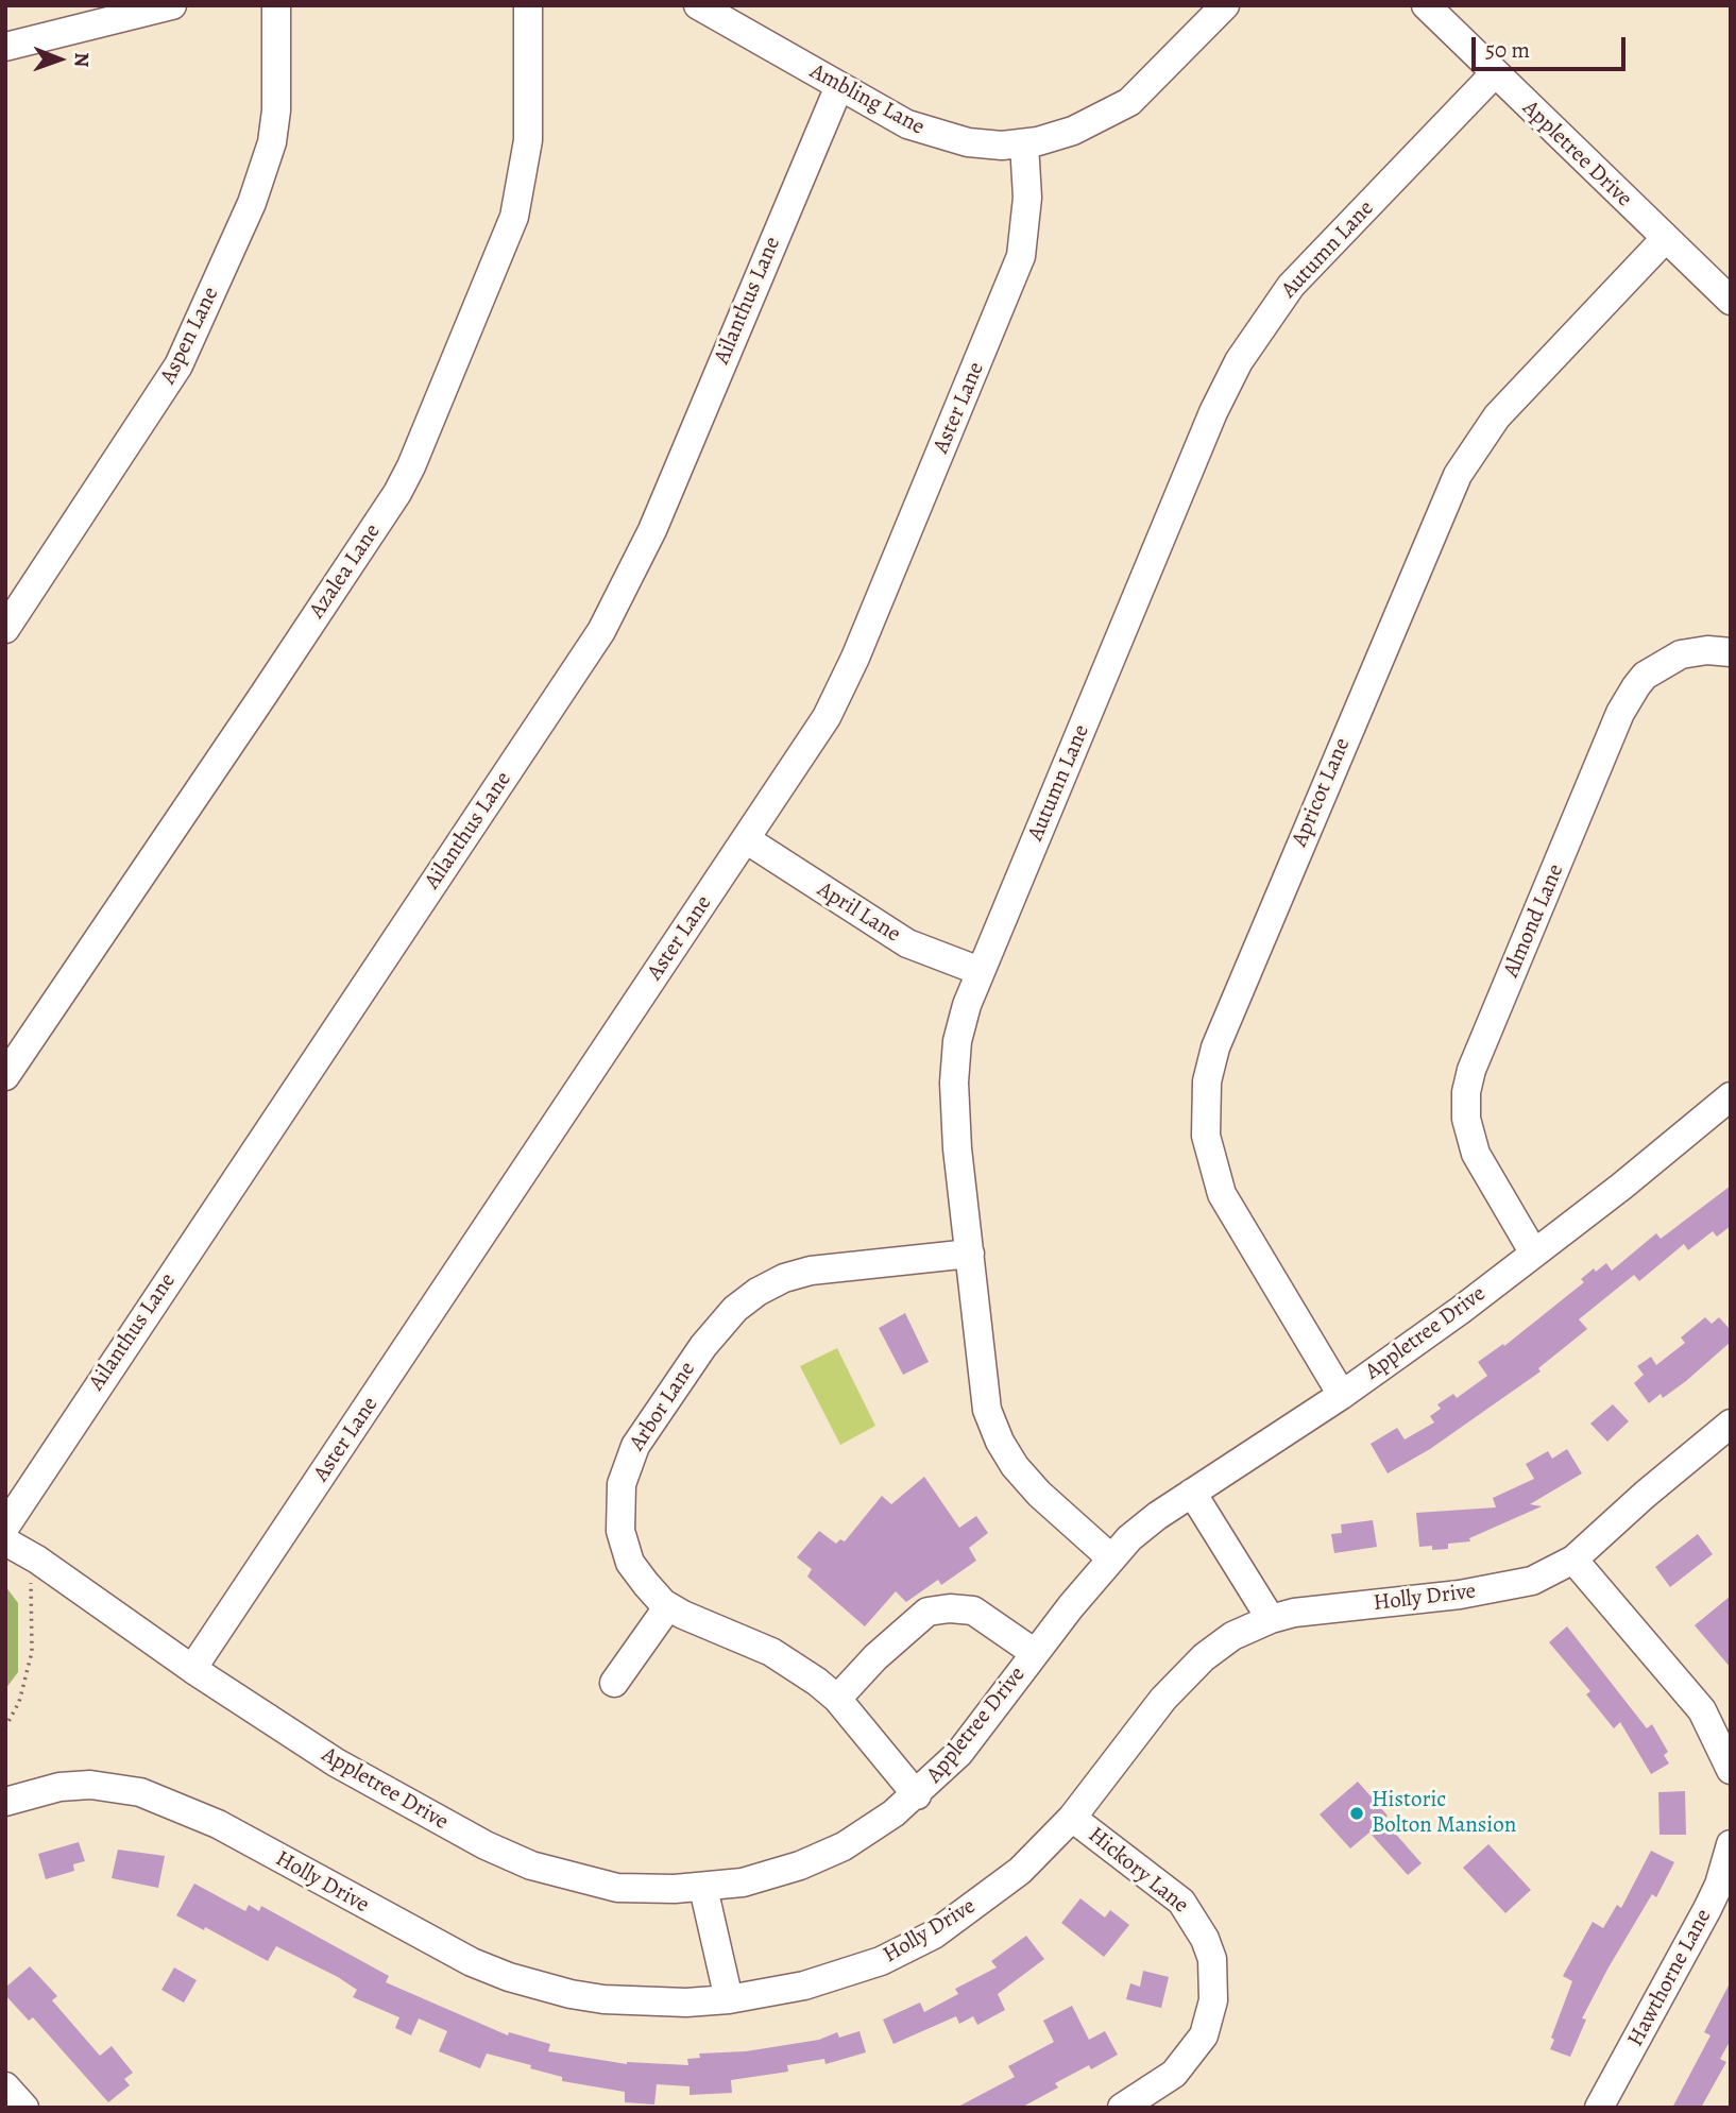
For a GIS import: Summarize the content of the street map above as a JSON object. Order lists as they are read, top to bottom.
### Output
{
  "streets": {
    "street": [
      "Ambling Lane",
      "Appletree Drive",
      "Autumn Lane",
      "Ailanthus Lane",
      "Aspen Lane",
      "Aster Lane",
      "Azalea Lane",
      "Apricot Lane",
      "April Lane",
      "Almond Lane",
      "Arbor Lane",
      "Holly Drive",
      "Hickory Lane",
      "Hawthorne Lane"
    ]
  },
  "crossings": [
    ["Ambling Lane", "Ailanthus Lane"],
    ["Ambling Lane", "Aster Lane"],
    ["Appletree Drive", "Autumn Lane"],
    ["Appletree Drive", "Aster Lane"],
    ["Appletree Drive", "Apricot Lane"],
    ["Appletree Drive", "Almond Lane"],
    ["Appletree Drive", "Arbor Lane"],
    ["Autumn Lane", "April Lane"],
    ["Autumn Lane", "Arbor Lane"],
    ["Aster Lane", "April Lane"],
    ["Holly Drive", "Hickory Lane"]
  ],
  "places": ["Historic Bolton Mansion"],
  "scale_bar": "50 m",
  "north": "right"
}
